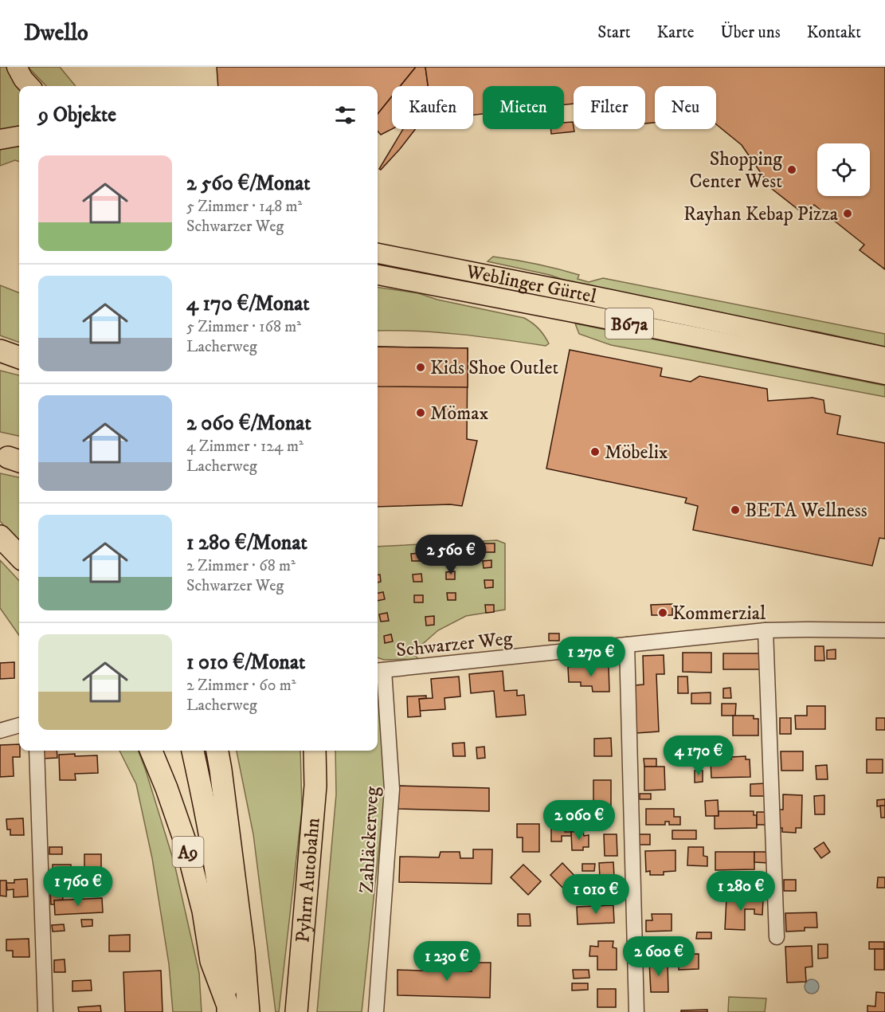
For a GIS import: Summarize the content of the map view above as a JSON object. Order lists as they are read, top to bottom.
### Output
{
  "streets": {
    "highway": ["A9", "Pyhrn Autobahn"],
    "main road": ["Weblinger Gürtel", "B67a"],
    "street": ["Schwarzer Weg", "Zahläckerweg"]
  },
  "crossings": [
    ["Schwarzer Weg", "Zahläckerweg"]
  ],
  "places": [
    "Shopping Center West",
    "Rayhan Kebap Pizza",
    "Kids Shoe Outlet",
    "Mömax",
    "Möbelix",
    "BETA Wellness",
    "Kommerzial"
  ],
  "page": {
    "header": "Dwello",
    "nav": [
      "Start",
      "Karte",
      "Über uns",
      "Kontakt"
    ],
    "chip": [
      "Kaufen",
      "Mieten",
      "Filter",
      "Neu"
    ],
    "heading": "9 Objekte",
    "list": [
      {
        "name": "2 560 €/Monat",
        "note": "5 Zimmer · 148 m² · Schwarzer Weg"
      },
      {
        "name": "4 170 €/Monat",
        "note": "5 Zimmer · 168 m² · Lacherweg"
      },
      {
        "name": "2 060 €/Monat",
        "note": "4 Zimmer · 124 m² · Lacherweg"
      },
      {
        "name": "1 280 €/Monat",
        "note": "2 Zimmer · 68 m² · Schwarzer Weg"
      },
      {
        "name": "1 010 €/Monat",
        "note": "2 Zimmer · 60 m² · Lacherweg"
      }
    ],
    "price": [
      "2 560 €",
      "1 270 €",
      "4 170 €",
      "2 060 €",
      "1 760 €",
      "1 280 €",
      "1 010 €",
      "2 600 €",
      "1 230 €"
    ]
  }
}
